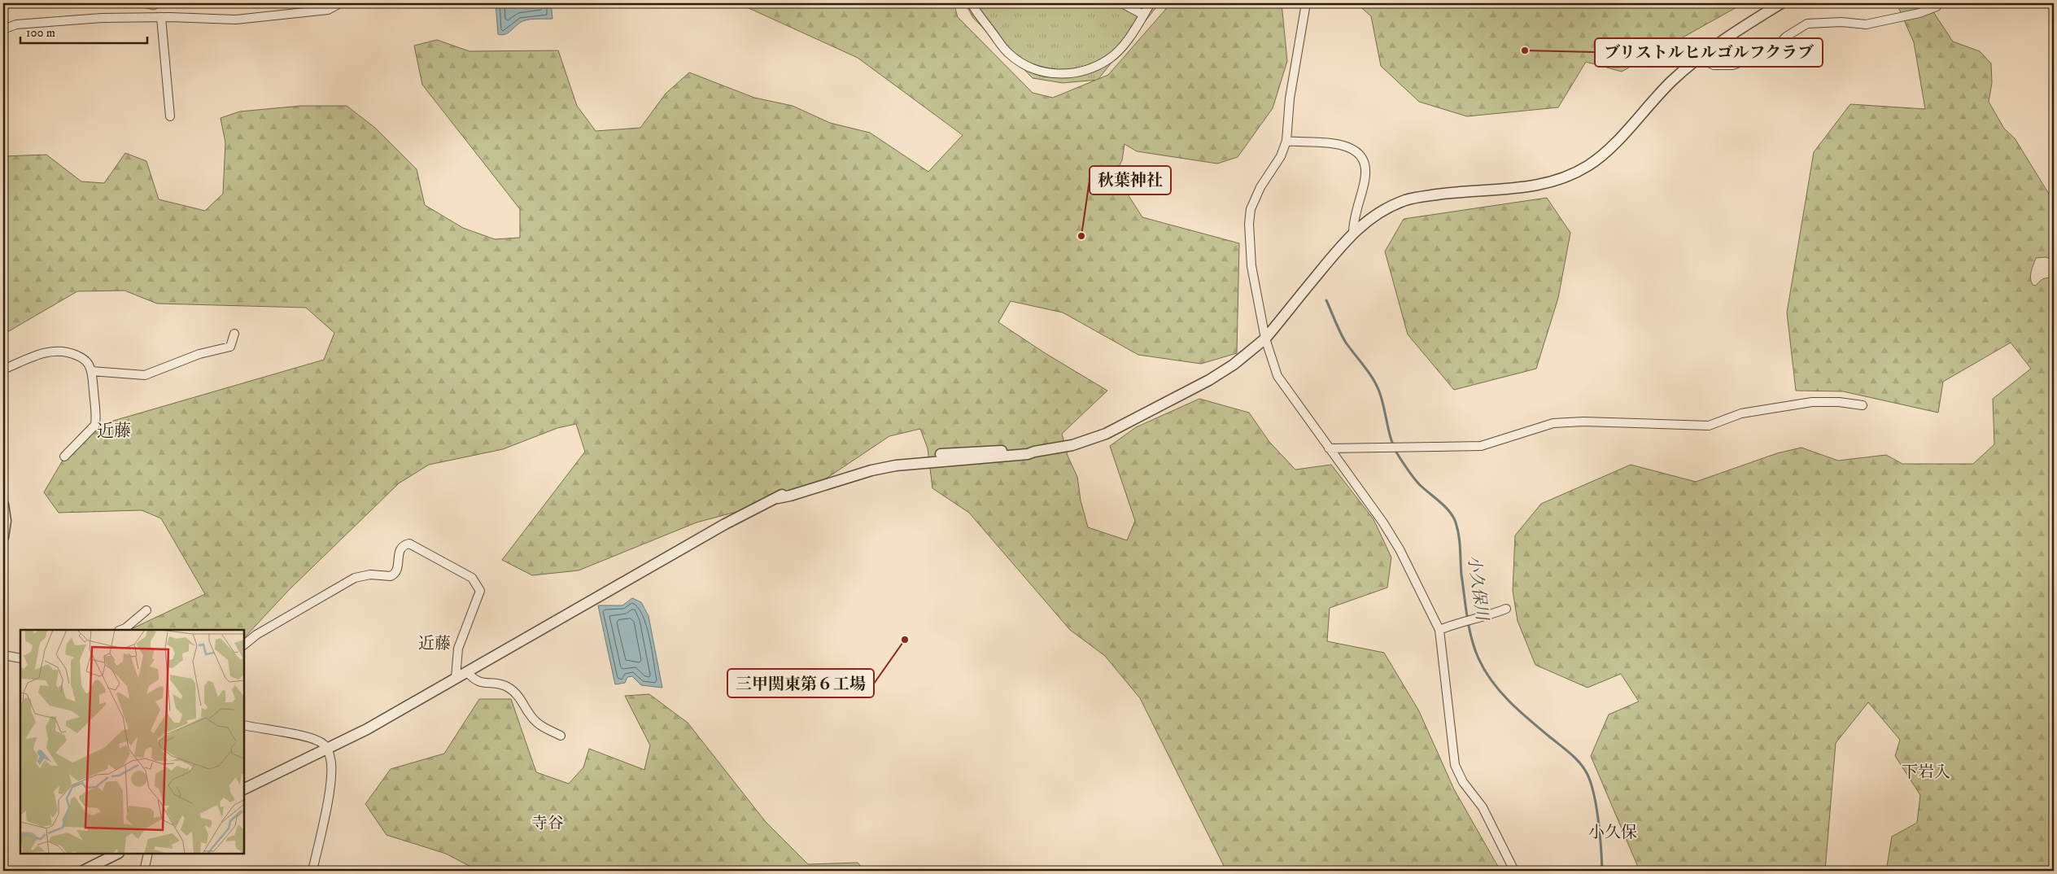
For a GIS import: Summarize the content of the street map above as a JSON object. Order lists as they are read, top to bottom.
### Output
{
  "districts": [
    "近藤",
    "近藤",
    "下岩入",
    "寺谷",
    "小久保"
  ],
  "water": ["小久保川"],
  "places": ["ブリストルヒルゴルフクラブ", "秋葉神社", "三甲関東第６工場"],
  "scale_bar": "100 m"
}
